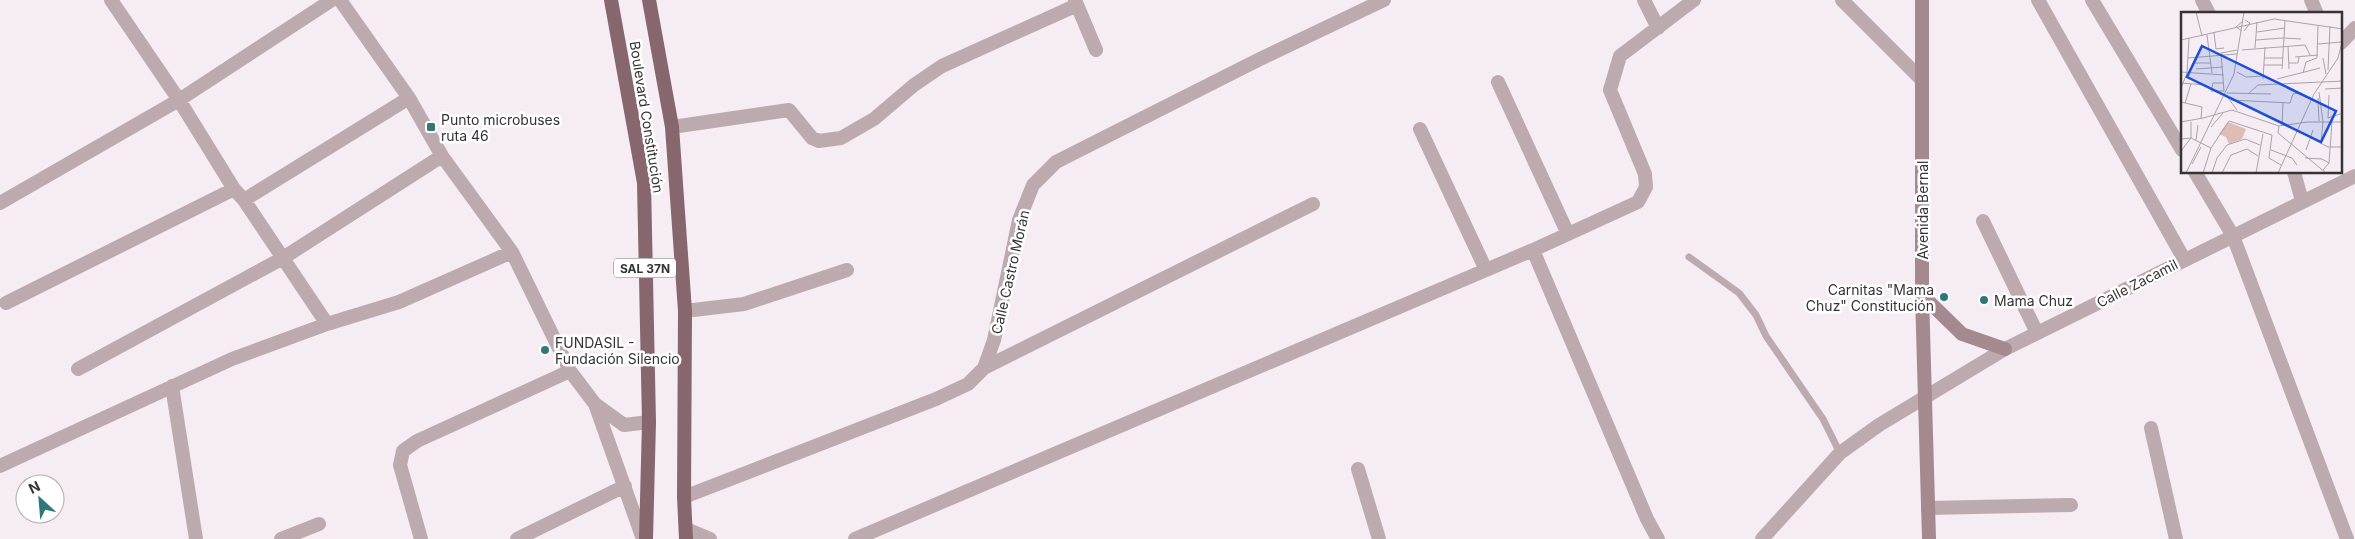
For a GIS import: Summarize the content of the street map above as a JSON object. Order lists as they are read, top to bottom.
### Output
{
  "streets": {
    "highway": ["Boulevard Constitución", "SAL 37N"],
    "main road": ["Avenida Bernal"],
    "street": ["Calle Castro Morán", "Calle Zacamil"]
  },
  "crossings": [
    ["Boulevard Constitución", "Calle Castro Morán"],
    ["Avenida Bernal", "Calle Zacamil"]
  ],
  "places": {
    "transit": ["Punto microbuses ruta 46"],
    "other": ["Carnitas \"Mama Chuz\" Constitución", "Mama Chuz", "FUNDASIL - Fundación Silencio"]
  },
  "north": "top left"
}
